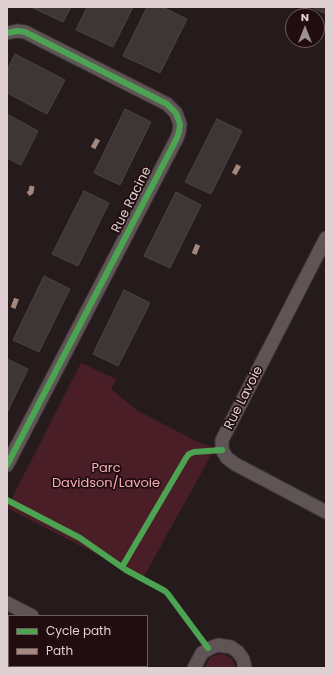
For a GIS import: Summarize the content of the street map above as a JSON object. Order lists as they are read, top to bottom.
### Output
{
  "streets": {
    "street": ["Rue Racine", "Rue Lavoie"]
  },
  "parks": ["Parc Davidson/Lavoie"],
  "legend": ["Cycle path", "Path"],
  "north": "top"
}
